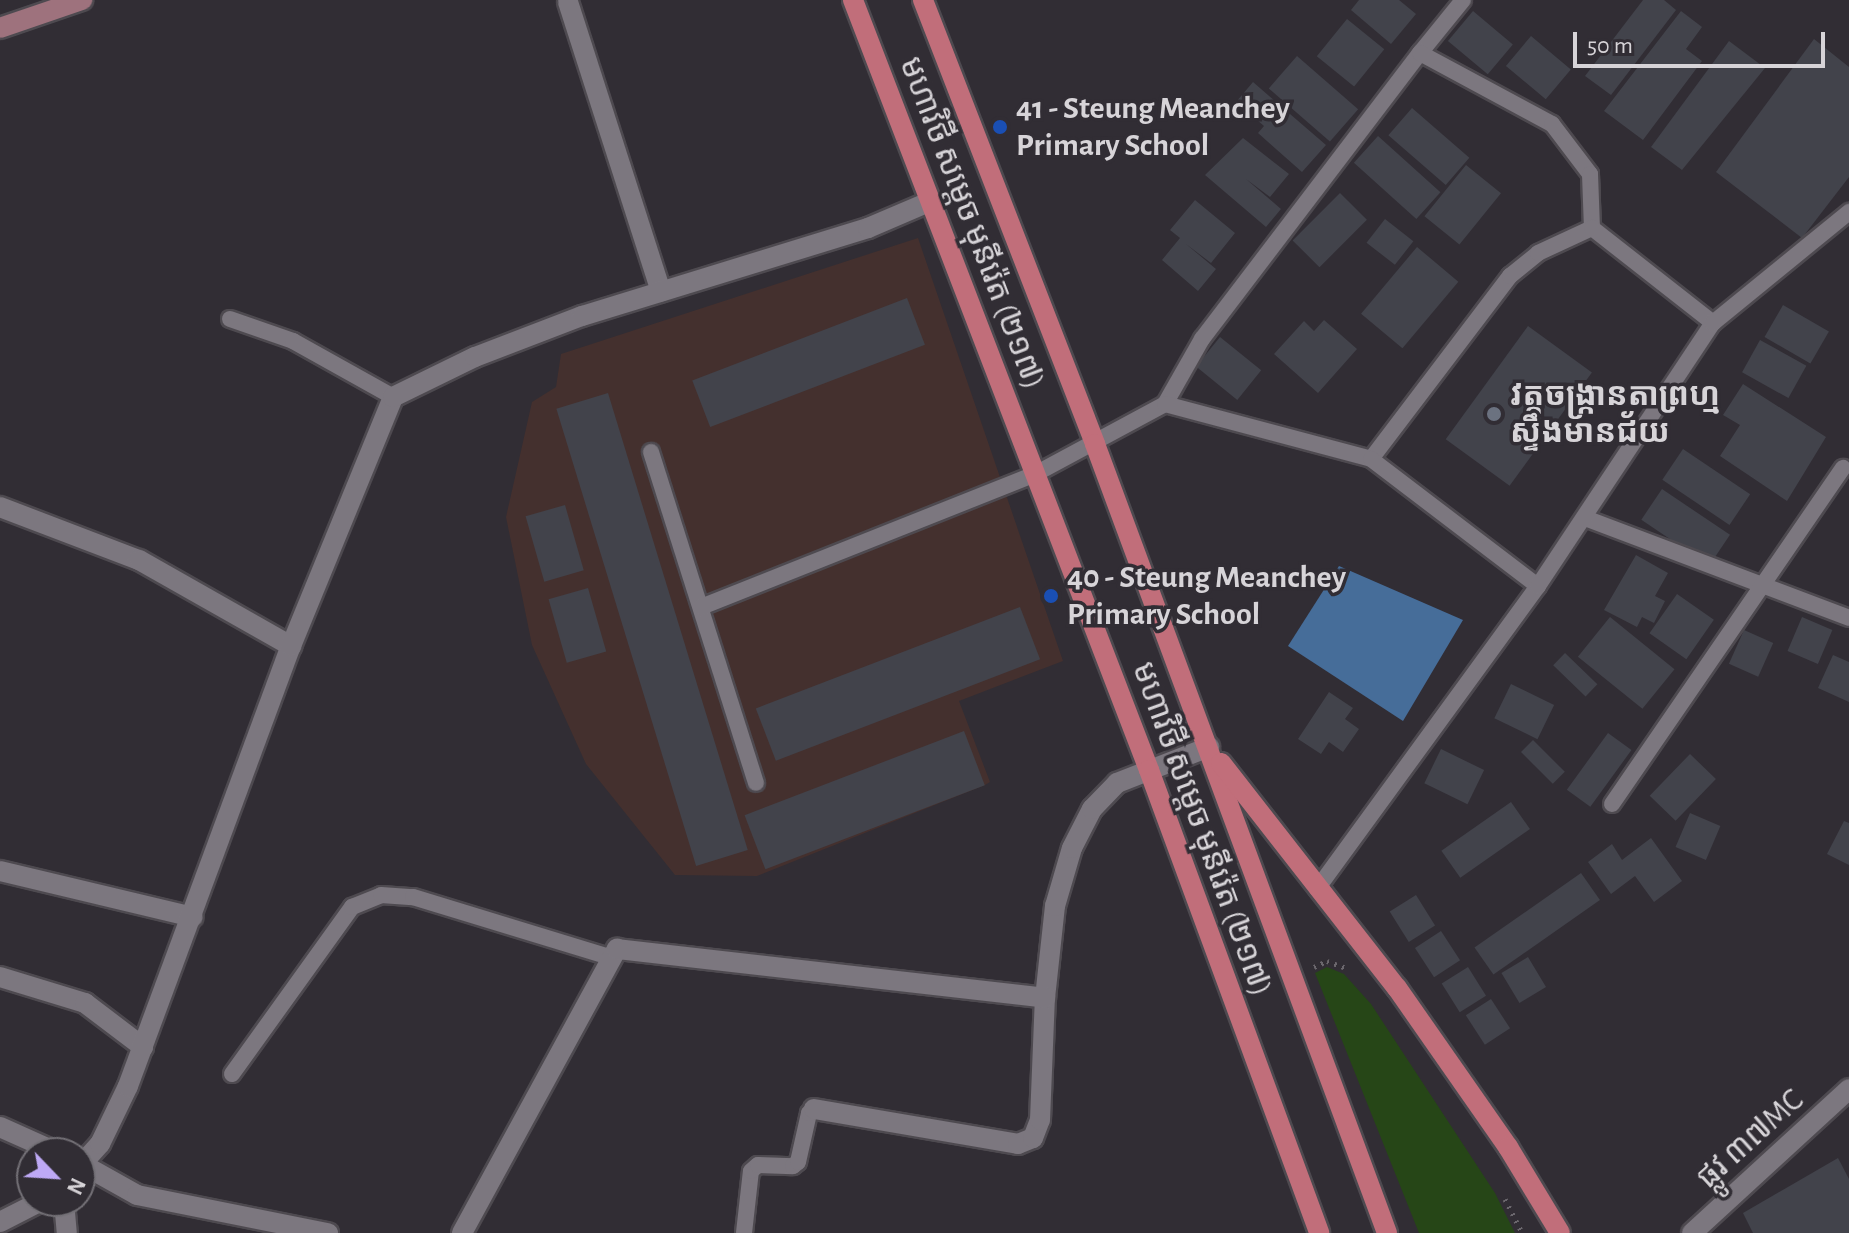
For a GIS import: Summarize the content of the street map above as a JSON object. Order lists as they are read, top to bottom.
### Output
{
  "streets": {
    "main road": ["មហាវិថី សម្តេច មុនីរ៉េត (២១៧)"],
    "street": ["ផ្លូវ ៣៧MC"]
  },
  "places": ["41 - Steung Meanchey Primary School", "វត្តចង្ក្រានតាព្រហ្ម ស្ទឹងមានជ័យ", "40 - Steung Meanchey Primary School"],
  "scale_bar": "50 m",
  "north": "bottom right"
}
